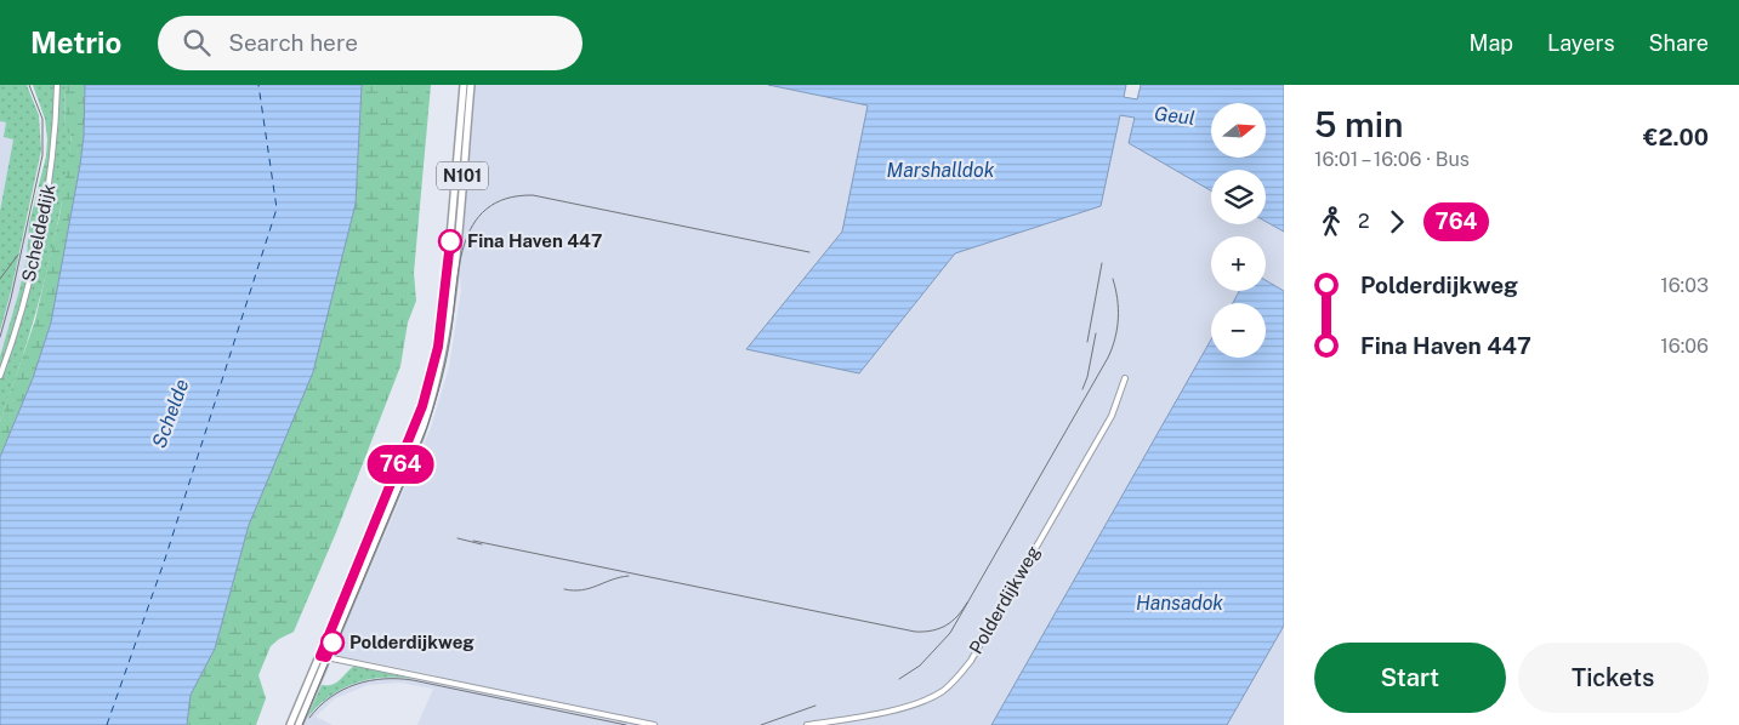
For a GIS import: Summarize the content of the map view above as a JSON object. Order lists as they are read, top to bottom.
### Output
{
  "streets": {
    "main road": ["N101"],
    "street": ["Scheldedijk", "Polderdijkweg"]
  },
  "water": [
    "Geul",
    "Marshalldok",
    "Schelde",
    "Hansadok"
  ],
  "places": ["Fina Haven 447", "Polderdijkweg"],
  "lines": ["bus line 764"],
  "north": "right",
  "page": {
    "header": "Metrio",
    "search": "Search here",
    "nav": ["Map", "Layers", "Share"],
    "on_map": "764",
    "heading": ["5 min", "16:01 – 16:06 · Bus", "€2.00"],
    "map_buttons": ["+", "−"],
    "legs": ["2", "764"],
    "list": [
      {
        "name": "Polderdijkweg",
        "value": "16:03"
      },
      {
        "name": "Fina Haven 447",
        "value": "16:06"
      }
    ],
    "buttons": ["Start", "Tickets"]
  }
}
